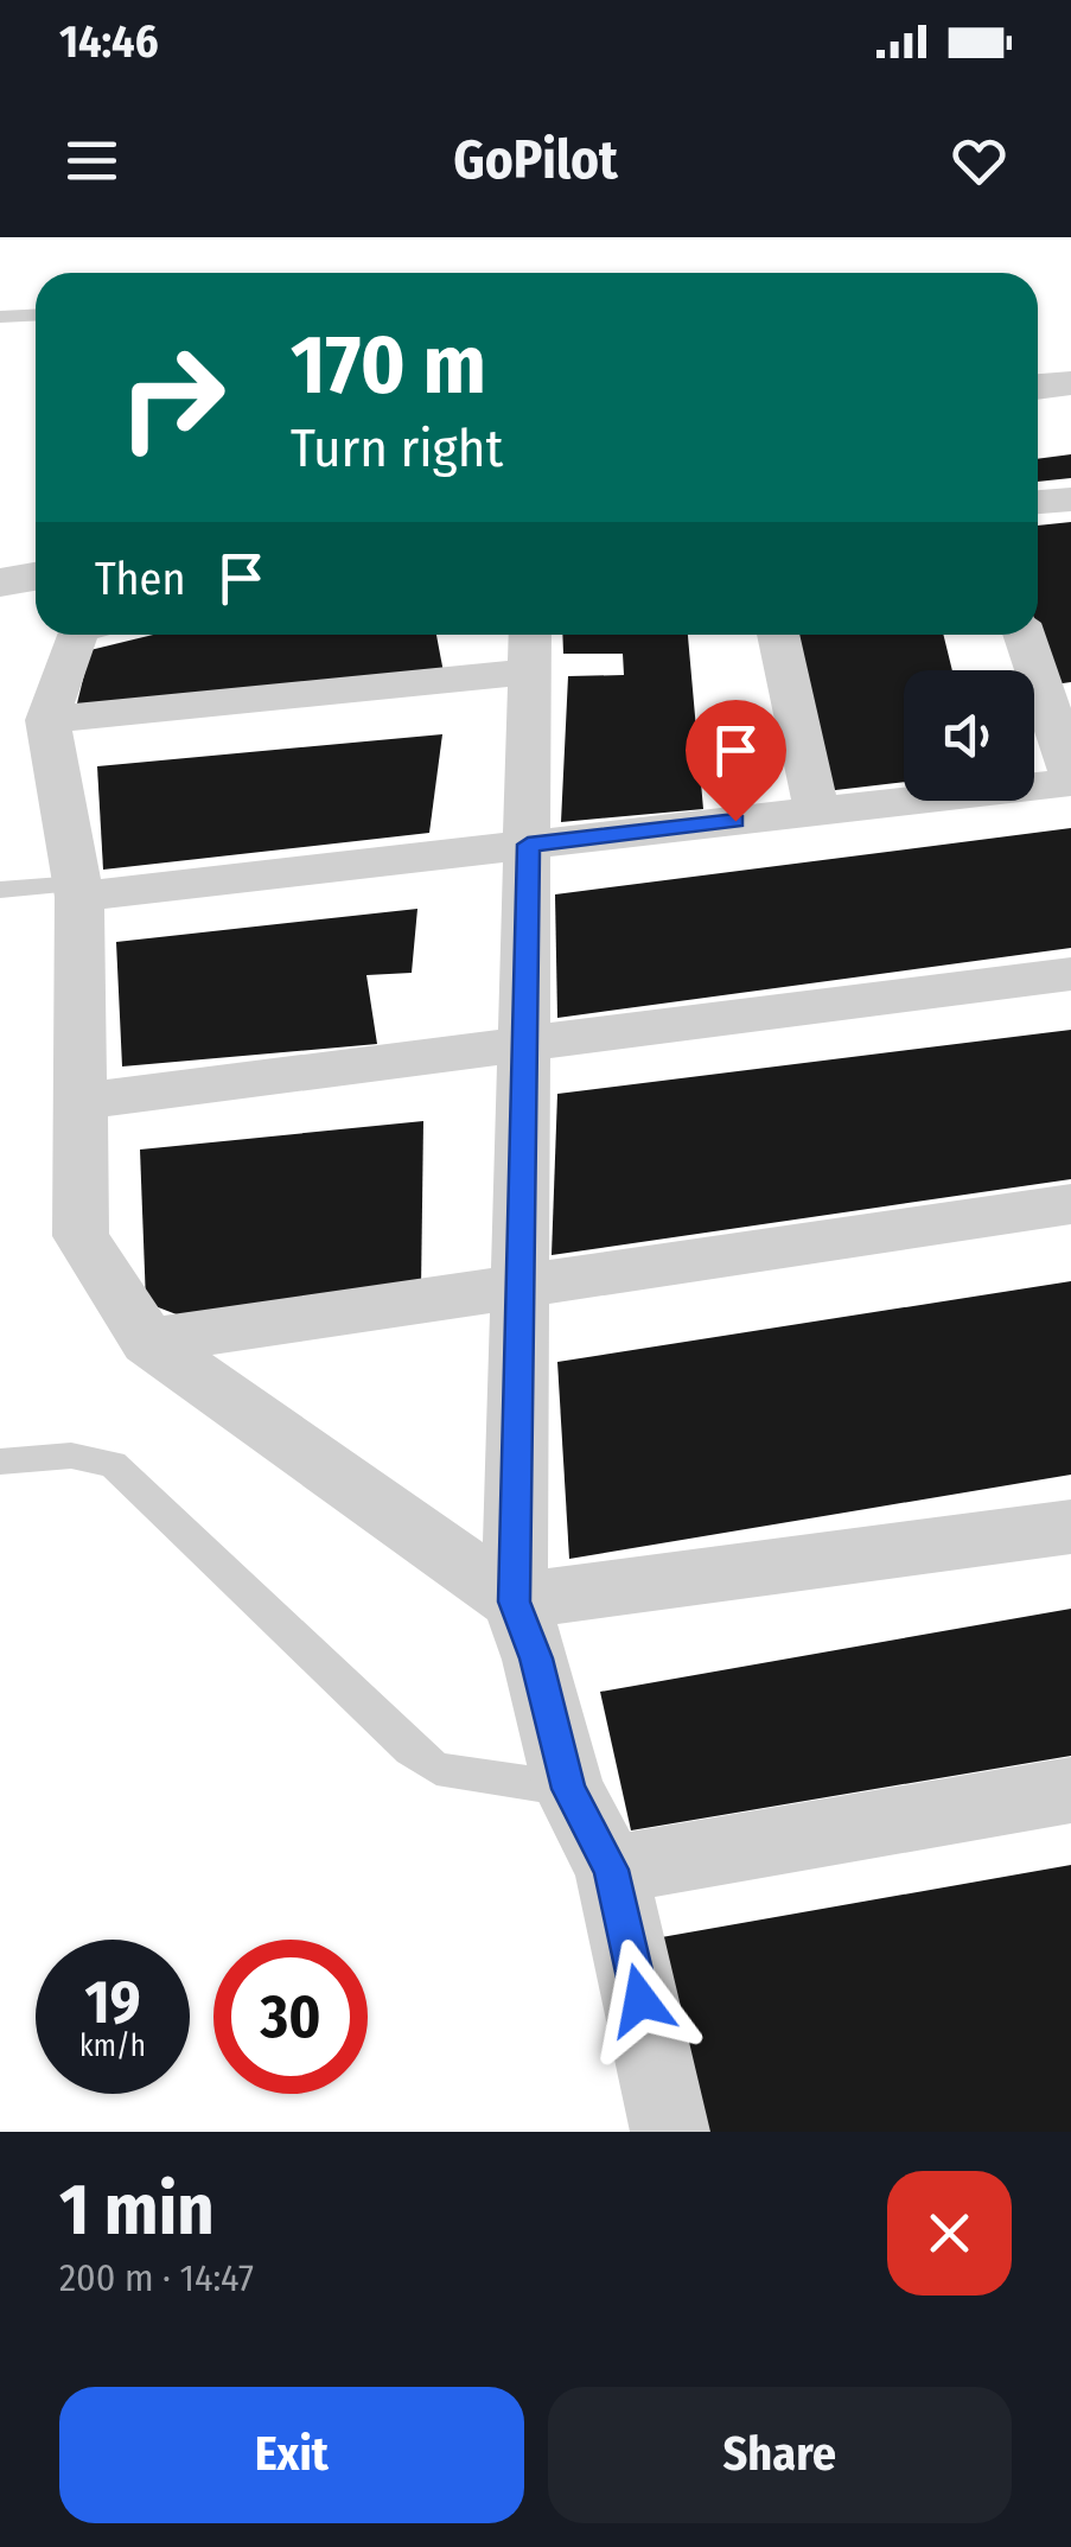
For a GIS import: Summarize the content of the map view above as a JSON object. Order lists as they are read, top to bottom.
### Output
{
  "page": {
    "status": "14:46",
    "header": "GoPilot",
    "turn": ["170 m", "Turn right"],
    "then": "Then",
    "speed": "19 km/h",
    "limit": "30",
    "heading": ["1 min", "200 m · 14:47"],
    "buttons": ["Exit", "Share"]
  }
}
